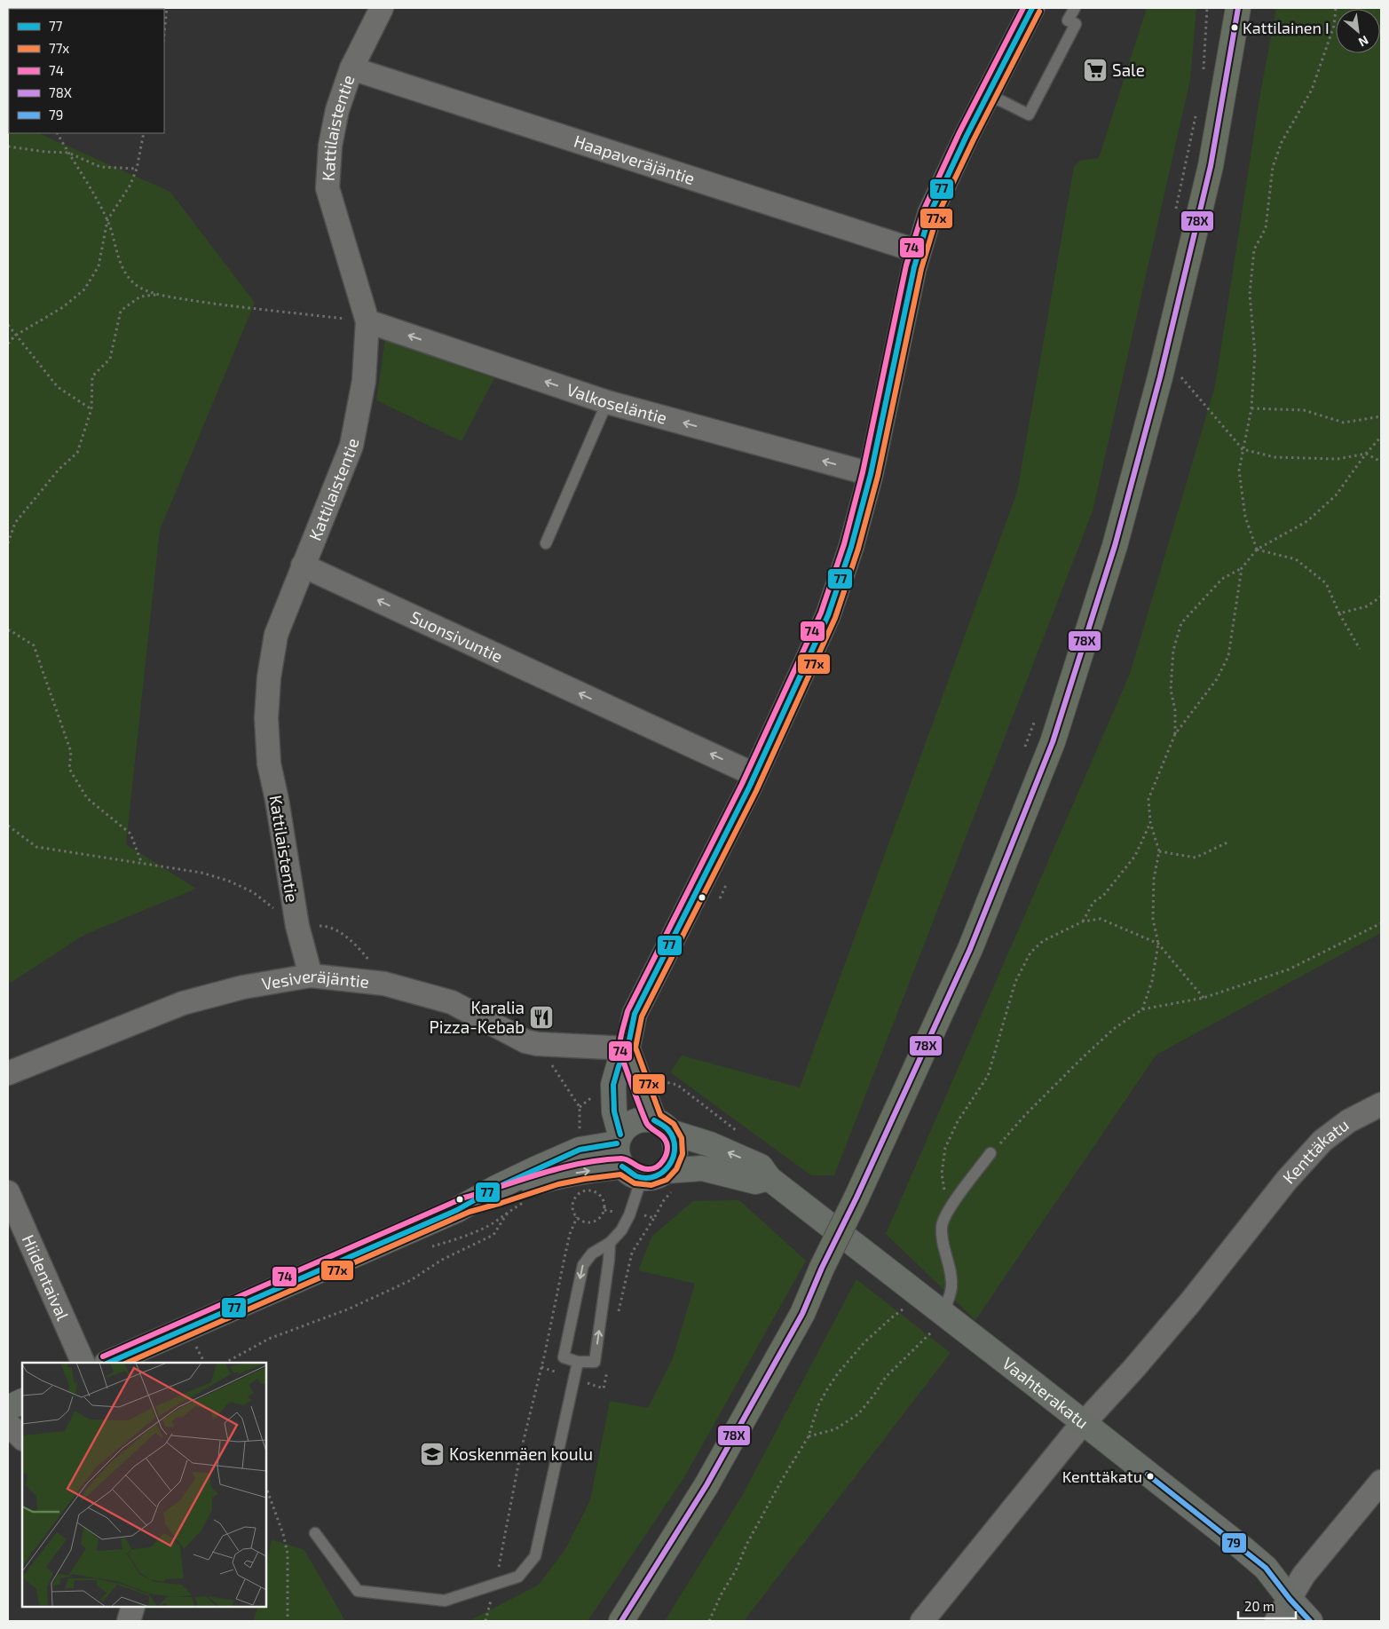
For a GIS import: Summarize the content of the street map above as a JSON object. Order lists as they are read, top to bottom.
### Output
{
  "streets": {
    "main road": ["Vaahterakatu"],
    "street": [
      "Kattilaistentie",
      "Haapaveräjäntie",
      "Valkoseläntie",
      "Suonsivuntie",
      "Vesiveräjäntie",
      "Kenttäkatu",
      "Hiidentaival"
    ]
  },
  "crossings": [
    ["Kattilaistentie", "Haapaveräjäntie"],
    ["Kattilaistentie", "Valkoseläntie"],
    ["Kattilaistentie", "Suonsivuntie"],
    ["Kattilaistentie", "Vesiveräjäntie"],
    ["Kenttäkatu", "Vaahterakatu"]
  ],
  "one_way": ["Valkoseläntie", "Suonsivuntie"],
  "places": {
    "other": ["Kattilainen I", "Kenttäkatu"],
    "supermarket": ["Sale"],
    "restaurant": ["Karalia Pizza-Kebab"],
    "school or university": ["Koskenmäen koulu"]
  },
  "lines": [
    "transit line 77",
    "transit line 74",
    "transit line 78X",
    "transit line 77x",
    "transit line 79"
  ],
  "legend": [
    "77",
    "77x",
    "74",
    "78X",
    "79"
  ],
  "scale_bar": "20 m",
  "north": "bottom right"
}
